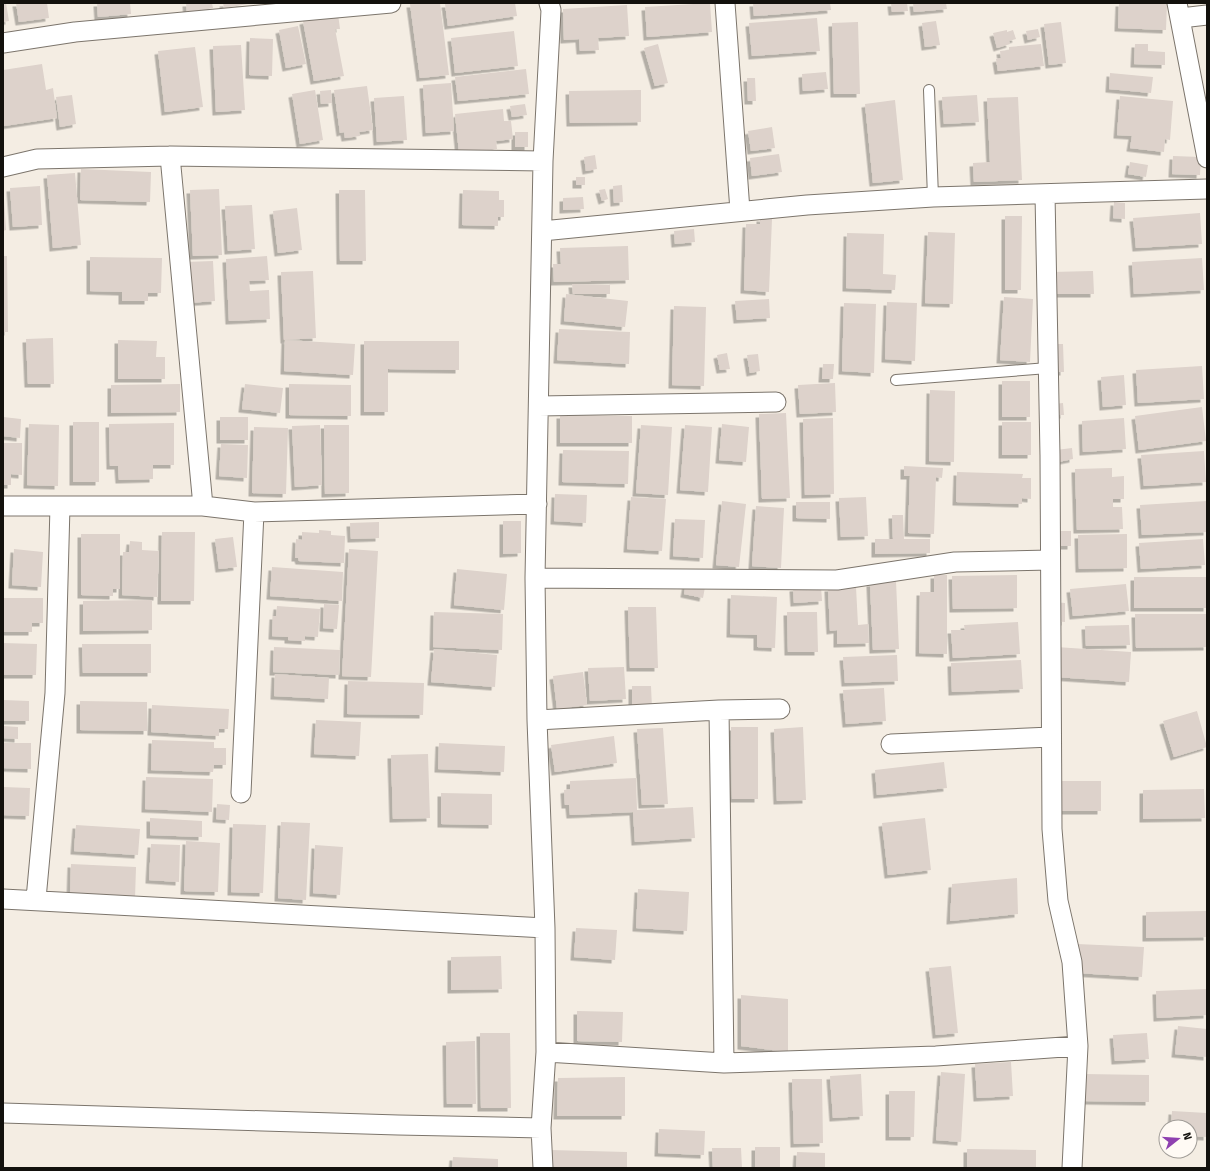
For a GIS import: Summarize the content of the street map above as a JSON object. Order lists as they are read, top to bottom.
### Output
{
  "north": "right"
}
